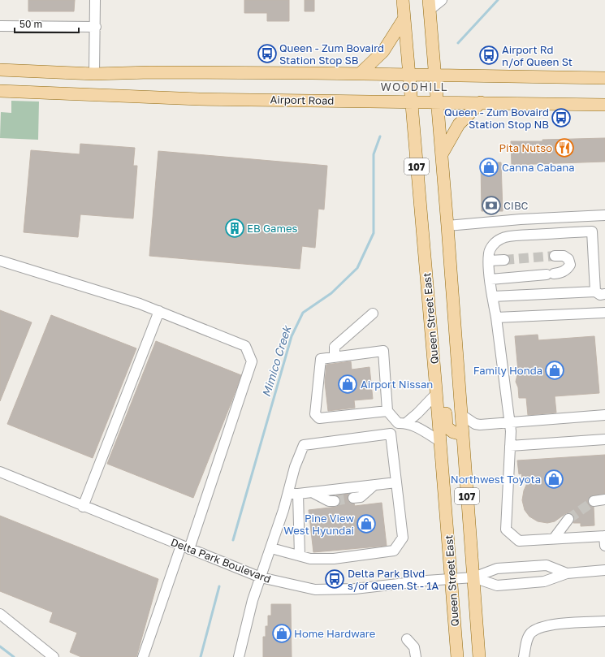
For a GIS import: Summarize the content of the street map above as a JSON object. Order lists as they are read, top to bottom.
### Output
{
  "streets": {
    "main road": ["Airport Road", "107", "Queen Street East"],
    "street": ["Delta Park Boulevard"]
  },
  "crossings": [
    ["Airport Road", "Queen Street East"],
    ["Queen Street East", "Delta Park Boulevard"]
  ],
  "districts": ["WOODHILL"],
  "water": ["Mimico Creek"],
  "places": {
    "bus stop": [
      "Queen - Zum Bovaird Station Stop SB",
      "Airport Rd n/of Queen St",
      "Queen - Zum Bovaird Station Stop NB",
      "Delta Park Blvd s/of Queen St - 1A"
    ],
    "restaurant": ["Pita Nutso"],
    "shop": [
      "Canna Cabana",
      "Family Honda",
      "Airport Nissan",
      "Northwest Toyota",
      "Pine View West Hyundai",
      "Home Hardware"
    ],
    "bank": ["CIBC"],
    "building": ["EB Games"]
  },
  "scale_bar": "50 m"
}
